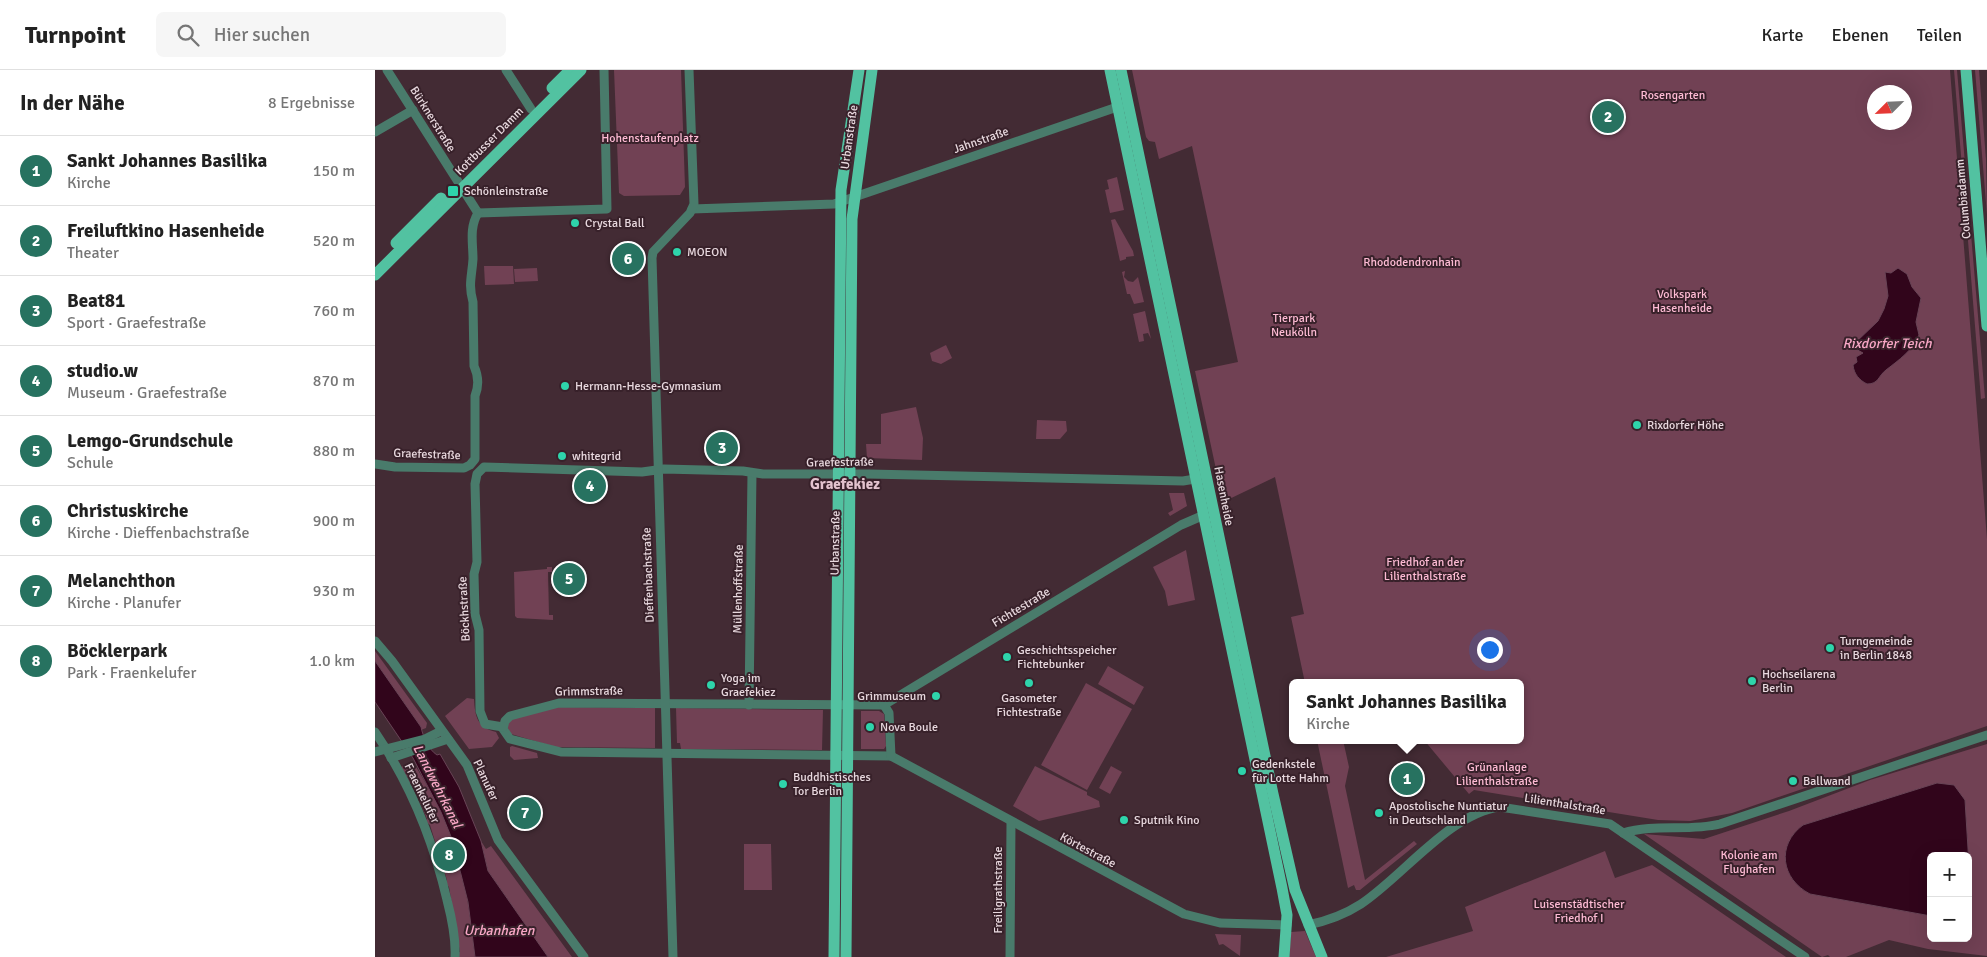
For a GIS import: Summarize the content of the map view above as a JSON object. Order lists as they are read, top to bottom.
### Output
{
  "streets": {
    "main road": [
      "Urbanstraße",
      "Kottbusser Damm",
      "Columbiadamm",
      "Hasenheide"
    ],
    "street": [
      "Bürknerstraße",
      "Jahnstraße",
      "Graefestraße",
      "Dieffenbachstraße",
      "Müllenhoffstraße",
      "Fichtestraße",
      "Böckhstraße",
      "Grimmstraße",
      "Planufer",
      "Fraenkelufer",
      "Lilienthalstraße",
      "Körtestraße",
      "Freiligrathstraße"
    ]
  },
  "crossings": [
    ["Bürknerstraße", "Kottbusser Damm"],
    ["Urbanstraße", "Jahnstraße"],
    ["Urbanstraße", "Graefestraße"],
    ["Urbanstraße", "Grimmstraße"],
    ["Urbanstraße", "Körtestraße"],
    ["Jahnstraße", "Hasenheide"],
    ["Graefestraße", "Hasenheide"],
    ["Graefestraße", "Dieffenbachstraße"],
    ["Graefestraße", "Müllenhoffstraße"],
    ["Graefestraße", "Böckhstraße"],
    ["Hasenheide", "Fichtestraße"],
    ["Hasenheide", "Lilienthalstraße"],
    ["Hasenheide", "Körtestraße"],
    ["Dieffenbachstraße", "Grimmstraße"],
    ["Müllenhoffstraße", "Grimmstraße"],
    ["Böckhstraße", "Grimmstraße"],
    ["Körtestraße", "Freiligrathstraße"]
  ],
  "districts": ["Graefekiez"],
  "water": ["Rixdorfer Teich", "Landwehrkanal", "Urbanhafen"],
  "parks": [
    "Rosengarten",
    "Hohenstaufenplatz",
    "Rhododendronhain",
    "Volkspark Hasenheide",
    "Tierpark Neukölln",
    "Friedhof an der Lilienthalstraße",
    "Grünanlage Lilienthalstraße",
    "Kolonie am Flughafen",
    "Luisenstädtischer Friedhof I"
  ],
  "places": {
    "transit": ["Schönleinstraße"],
    "other": [
      "Crystal Ball",
      "MOEON",
      "Hermann-Hesse-Gymnasium",
      "Rixdorfer Höhe",
      "whitegrid",
      "Turngemeinde in Berlin 1848",
      "Geschichtsspeicher Fichtebunker",
      "Hochseilarena Berlin",
      "Gasometer Fichtestraße",
      "Yoga im Graefekiez",
      "Grimmuseum",
      "Nova Boule",
      "Gedenkstele für Lotte Hahm",
      "Ballwand",
      "Buddhistisches Tor Berlin",
      "Apostolische Nuntiatur in Deutschland",
      "Sputnik Kino"
    ]
  },
  "north": "bottom left",
  "page": {
    "header": "Turnpoint",
    "search": "Hier suchen",
    "nav": ["Karte", "Ebenen", "Teilen"],
    "heading": ["In der Nähe", "8 Ergebnisse"],
    "pins": [
      "2",
      "6",
      "3",
      "4",
      "5",
      "1",
      "7",
      "8"
    ],
    "list": [
      {
        "mark": "1",
        "name": "Sankt Johannes Basilika",
        "note": "Kirche",
        "value": "150 m"
      },
      {
        "mark": "2",
        "name": "Freiluftkino Hasenheide",
        "note": "Theater",
        "value": "520 m"
      },
      {
        "mark": "3",
        "name": "Beat81",
        "note": "Sport · Graefestraße",
        "value": "760 m"
      },
      {
        "mark": "4",
        "name": "studio.w",
        "note": "Museum · Graefestraße",
        "value": "870 m"
      },
      {
        "mark": "5",
        "name": "Lemgo-Grundschule",
        "note": "Schule",
        "value": "880 m"
      },
      {
        "mark": "6",
        "name": "Christuskirche",
        "note": "Kirche · Dieffenbachstraße",
        "value": "900 m"
      },
      {
        "mark": "7",
        "name": "Melanchthon",
        "note": "Kirche · Planufer",
        "value": "930 m"
      },
      {
        "mark": "8",
        "name": "Böcklerpark",
        "note": "Park · Fraenkelufer",
        "value": "1.0 km"
      }
    ],
    "popup": ["Sankt Johannes Basilika", "Kirche"],
    "map_buttons": ["+", "−"]
  }
}
